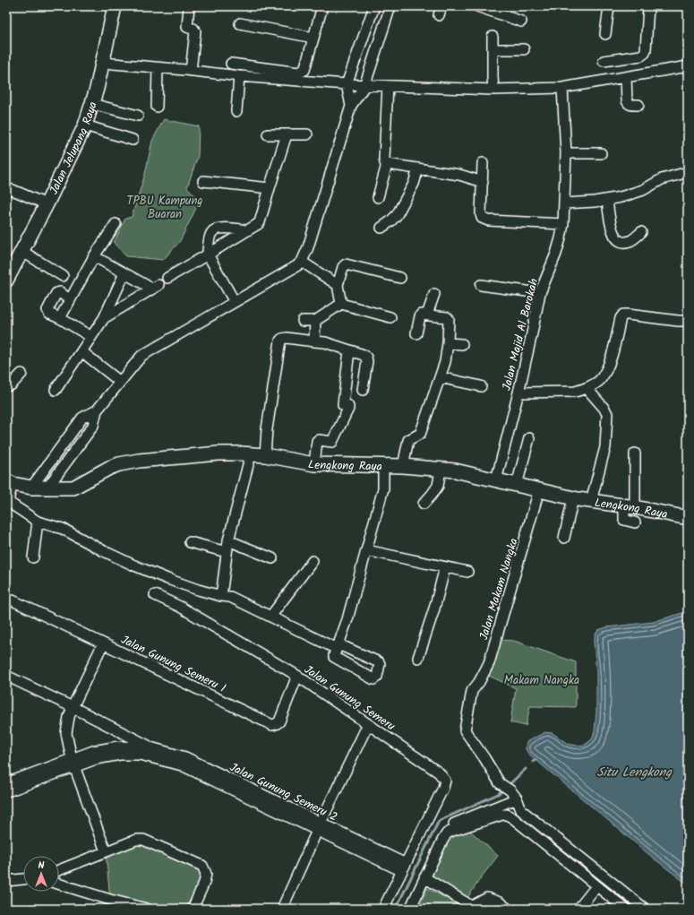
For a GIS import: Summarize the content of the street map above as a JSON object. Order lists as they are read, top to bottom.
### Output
{
  "streets": {
    "street": [
      "Jalan Jelupang Raya",
      "Jalan Majid Al Barokah",
      "Lengkong Raya",
      "Jalan Makam Nangka",
      "Jalan Gunung Semeru 1",
      "Jalan Gunung Semeru",
      "Jalan Gunung Semeru 2"
    ]
  },
  "crossings": [
    ["Jalan Majid Al Barokah", "Lengkong Raya"],
    ["Lengkong Raya", "Jalan Makam Nangka"],
    ["Jalan Gunung Semeru 1", "Jalan Gunung Semeru"],
    ["Jalan Gunung Semeru", "Jalan Gunung Semeru 2"]
  ],
  "water": ["Situ Lengkong"],
  "parks": ["TPBU Kampung Buaran", "Makam Nangka"],
  "north": "top"
}
